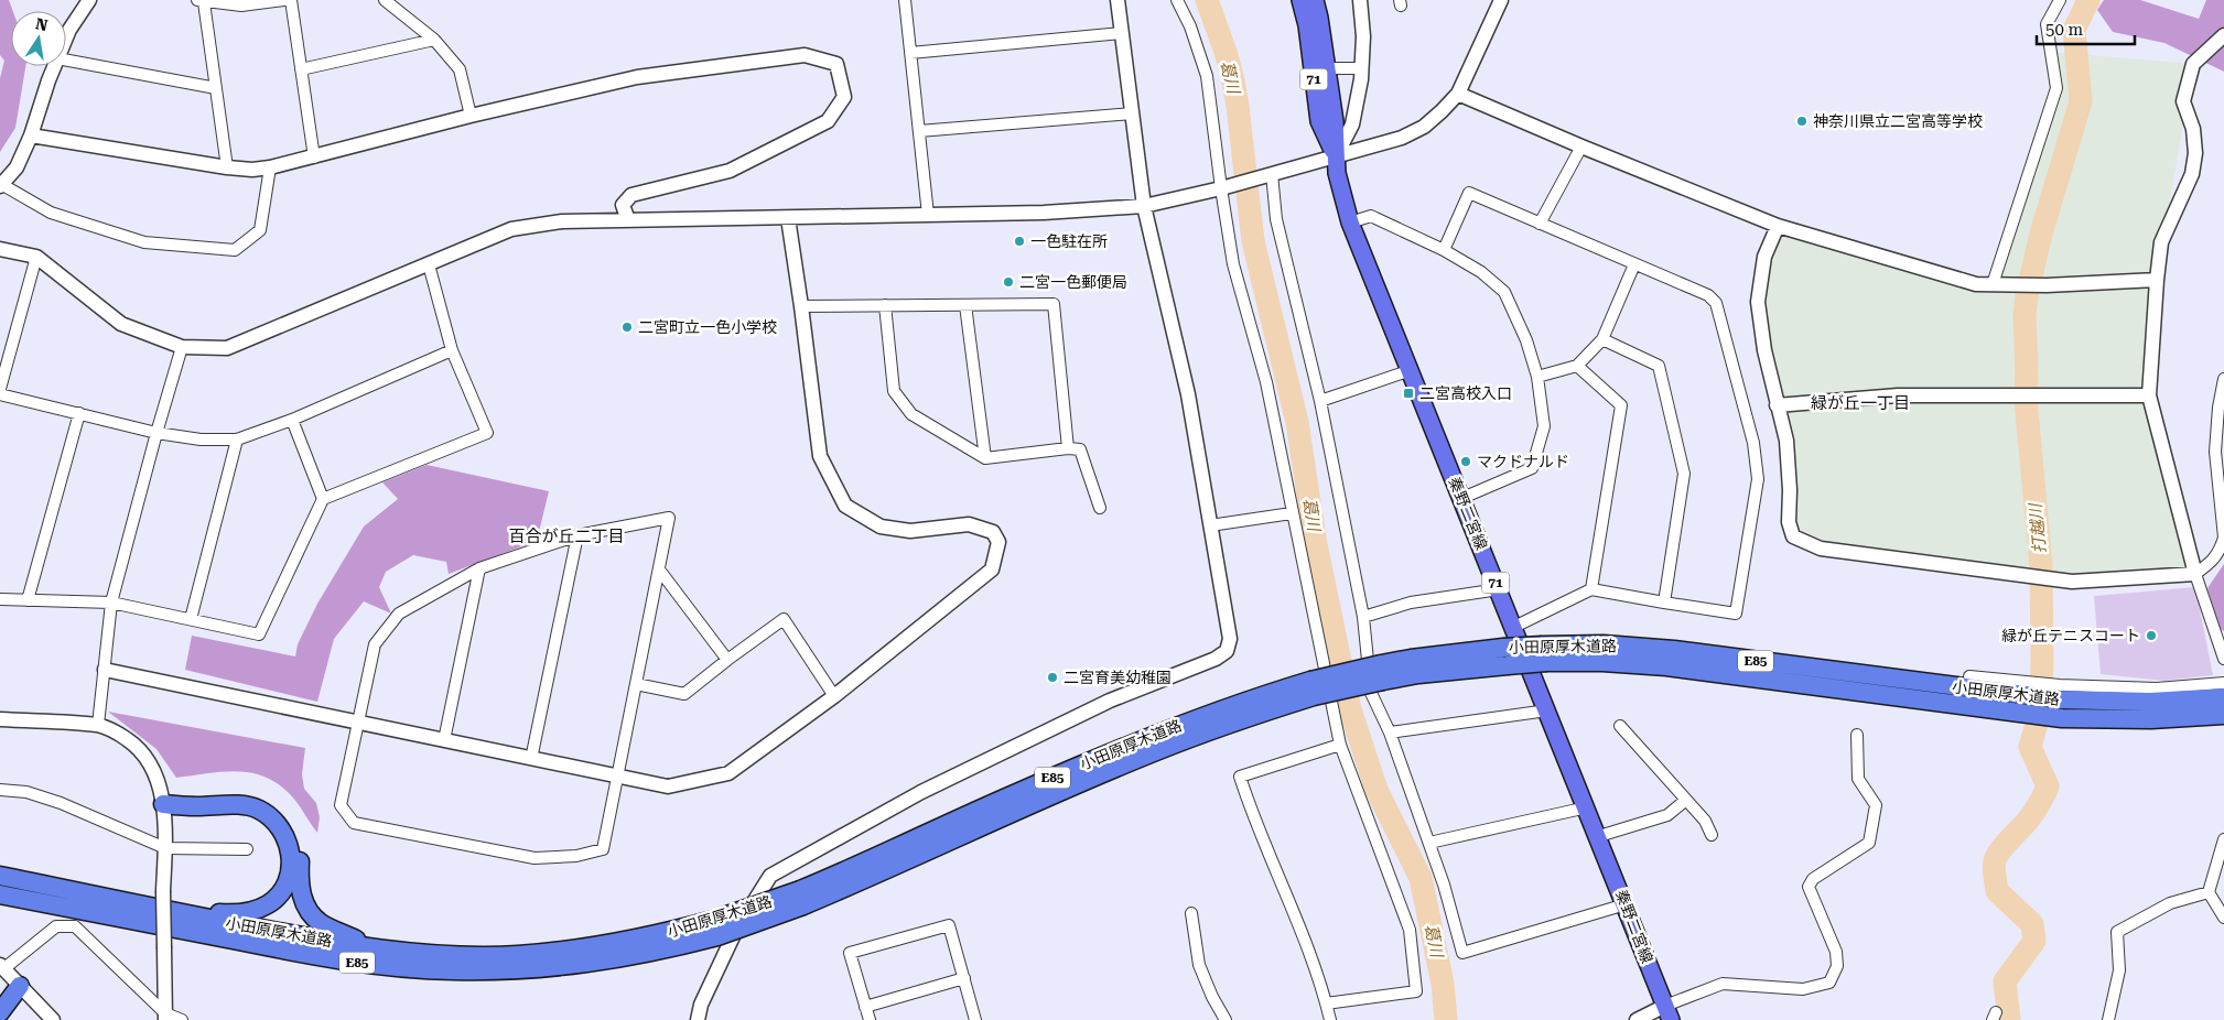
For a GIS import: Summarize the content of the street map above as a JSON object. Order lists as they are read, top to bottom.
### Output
{
  "streets": {
    "highway": ["小田原厚木道路", "E85"],
    "main road": ["71", "秦野二宮線"]
  },
  "districts": ["緑が丘一丁目", "百合が丘二丁目"],
  "water": ["葛川", "打越川"],
  "places": {
    "other": [
      "神奈川県立二宮高等学校",
      "一色駐在所",
      "二宮一色郵便局",
      "二宮町立一色小学校",
      "マクドナルド",
      "緑が丘テニスコート",
      "二宮育美幼稚園"
    ],
    "transit": ["二宮高校入口"]
  },
  "scale_bar": "50 m",
  "north": "top"
}
